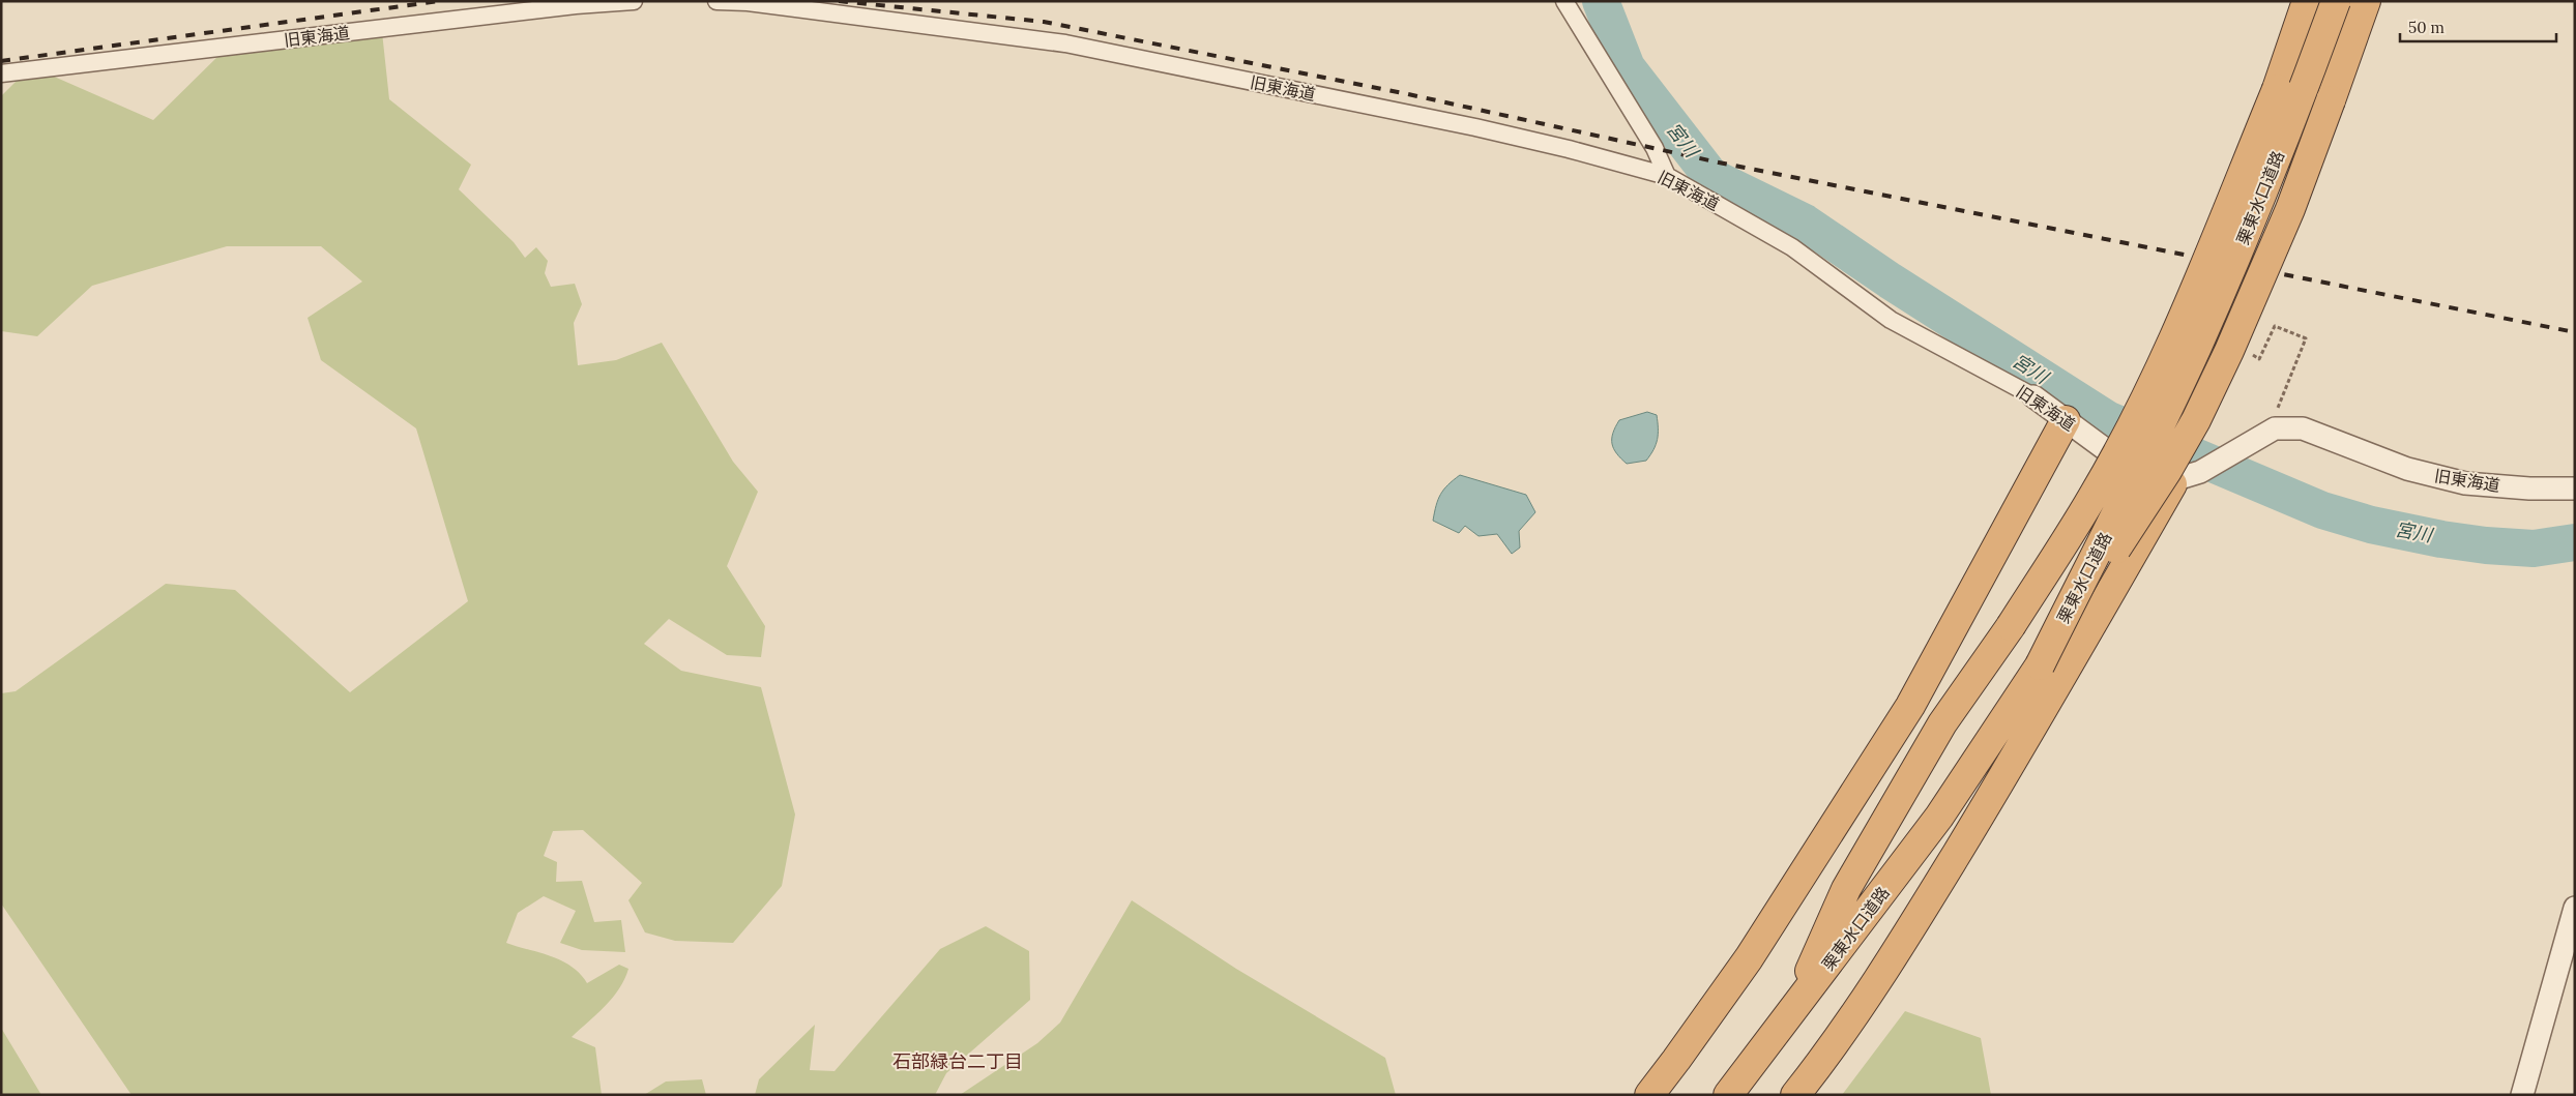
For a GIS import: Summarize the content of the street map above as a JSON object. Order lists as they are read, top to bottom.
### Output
{
  "streets": {
    "highway": ["栗東水口道路"],
    "street": ["旧東海道"]
  },
  "districts": ["石部緑台二丁目"],
  "water": ["宮川"],
  "scale_bar": "50 m"
}
